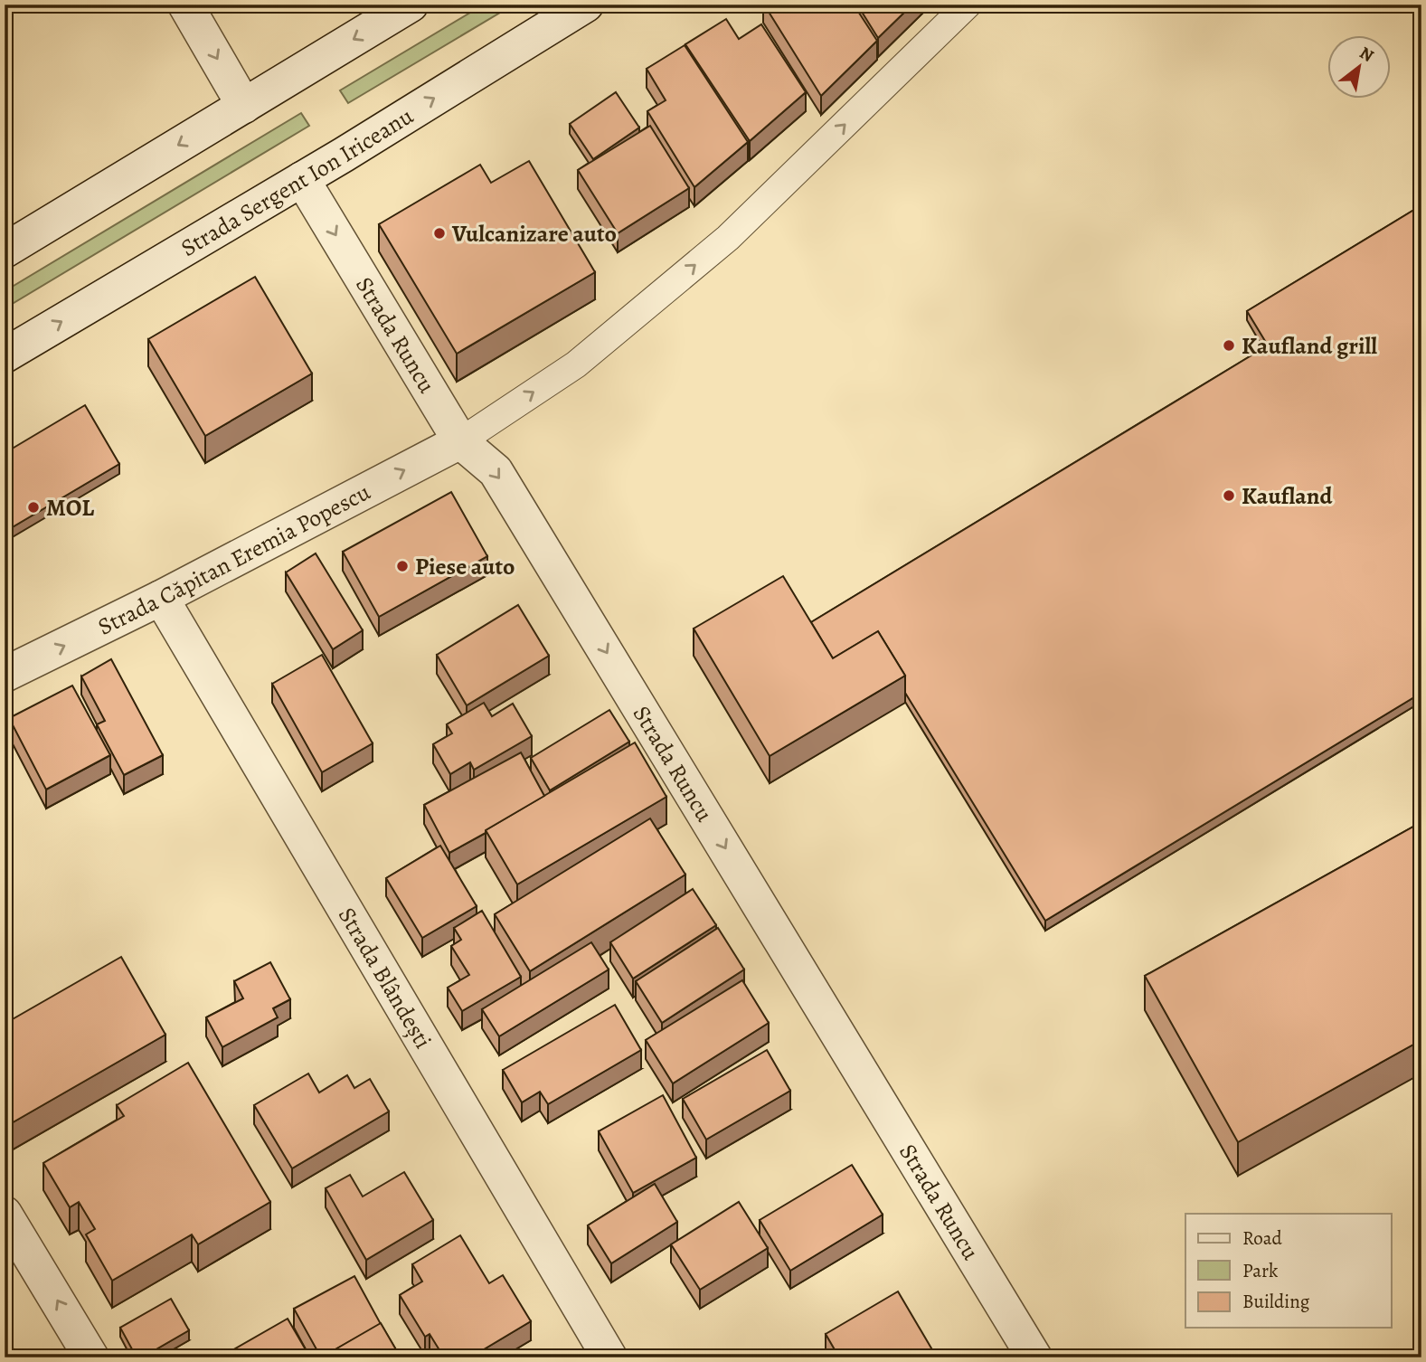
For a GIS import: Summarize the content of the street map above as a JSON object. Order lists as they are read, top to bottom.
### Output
{
  "streets": {
    "street": [
      "Strada Sergent Ion Iriceanu",
      "Strada Runcu",
      "Strada Căpitan Eremia Popescu",
      "Strada Blândești"
    ]
  },
  "crossings": [
    ["Strada Sergent Ion Iriceanu", "Strada Runcu"],
    ["Strada Runcu", "Strada Căpitan Eremia Popescu"],
    ["Strada Căpitan Eremia Popescu", "Strada Blândești"]
  ],
  "one_way": ["Strada Runcu", "Strada Căpitan Eremia Popescu"],
  "places": [
    "Vulcanizare auto",
    "Kaufland grill",
    "Kaufland",
    "MOL",
    "Piese auto"
  ],
  "legend": ["Road", "Park", "Building"],
  "north": "top right"
}
